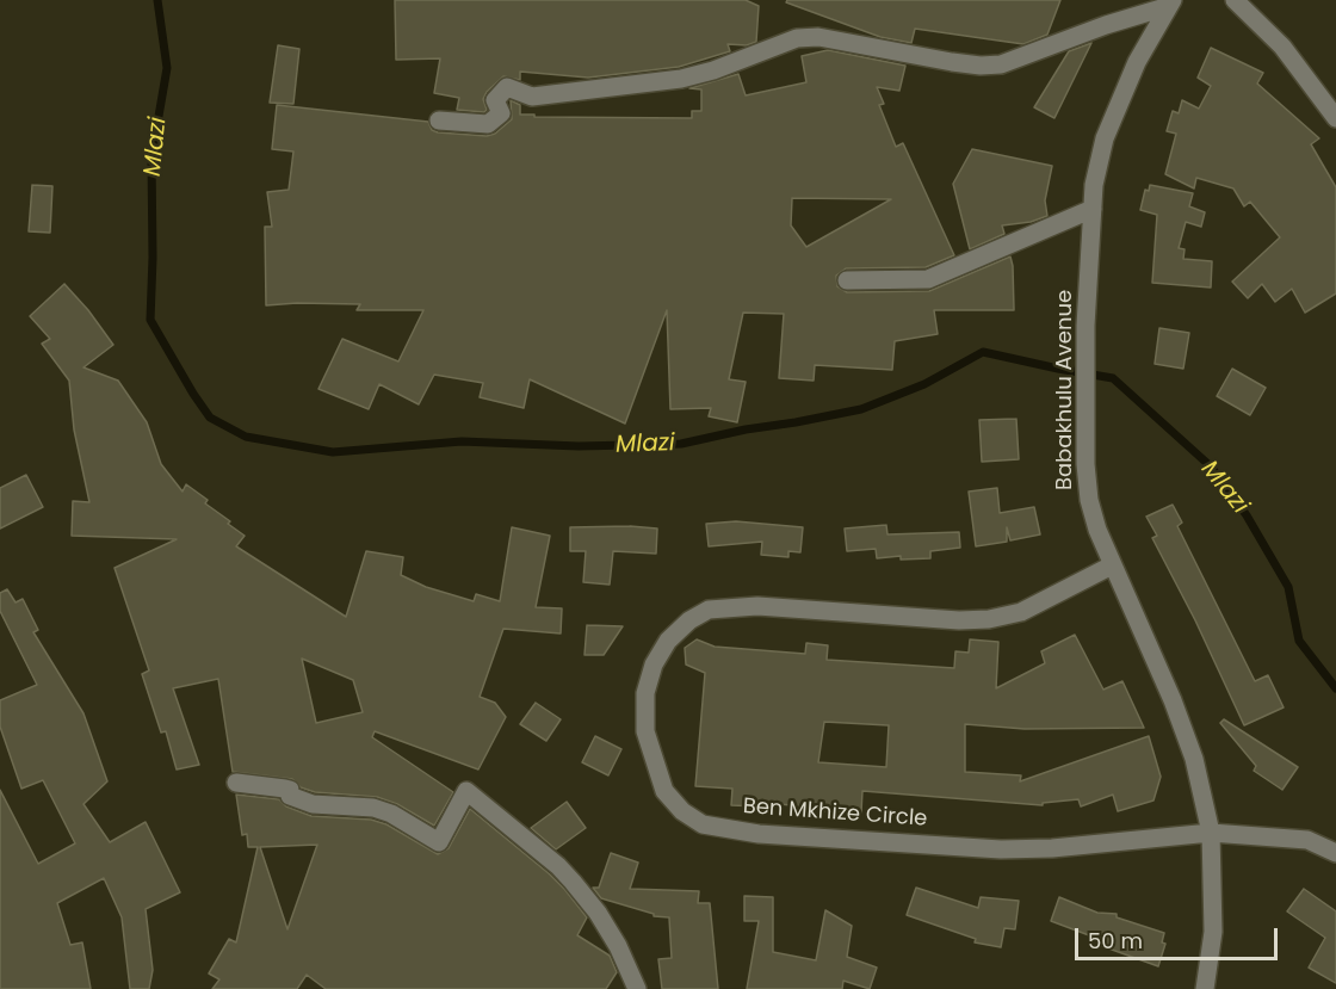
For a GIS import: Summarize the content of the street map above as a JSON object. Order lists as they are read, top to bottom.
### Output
{
  "streets": {
    "street": ["Babakhulu Avenue", "Ben Mkhize Circle"]
  },
  "crossings": [
    ["Babakhulu Avenue", "Ben Mkhize Circle"]
  ],
  "water": ["Mlazi"],
  "scale_bar": "50 m"
}
